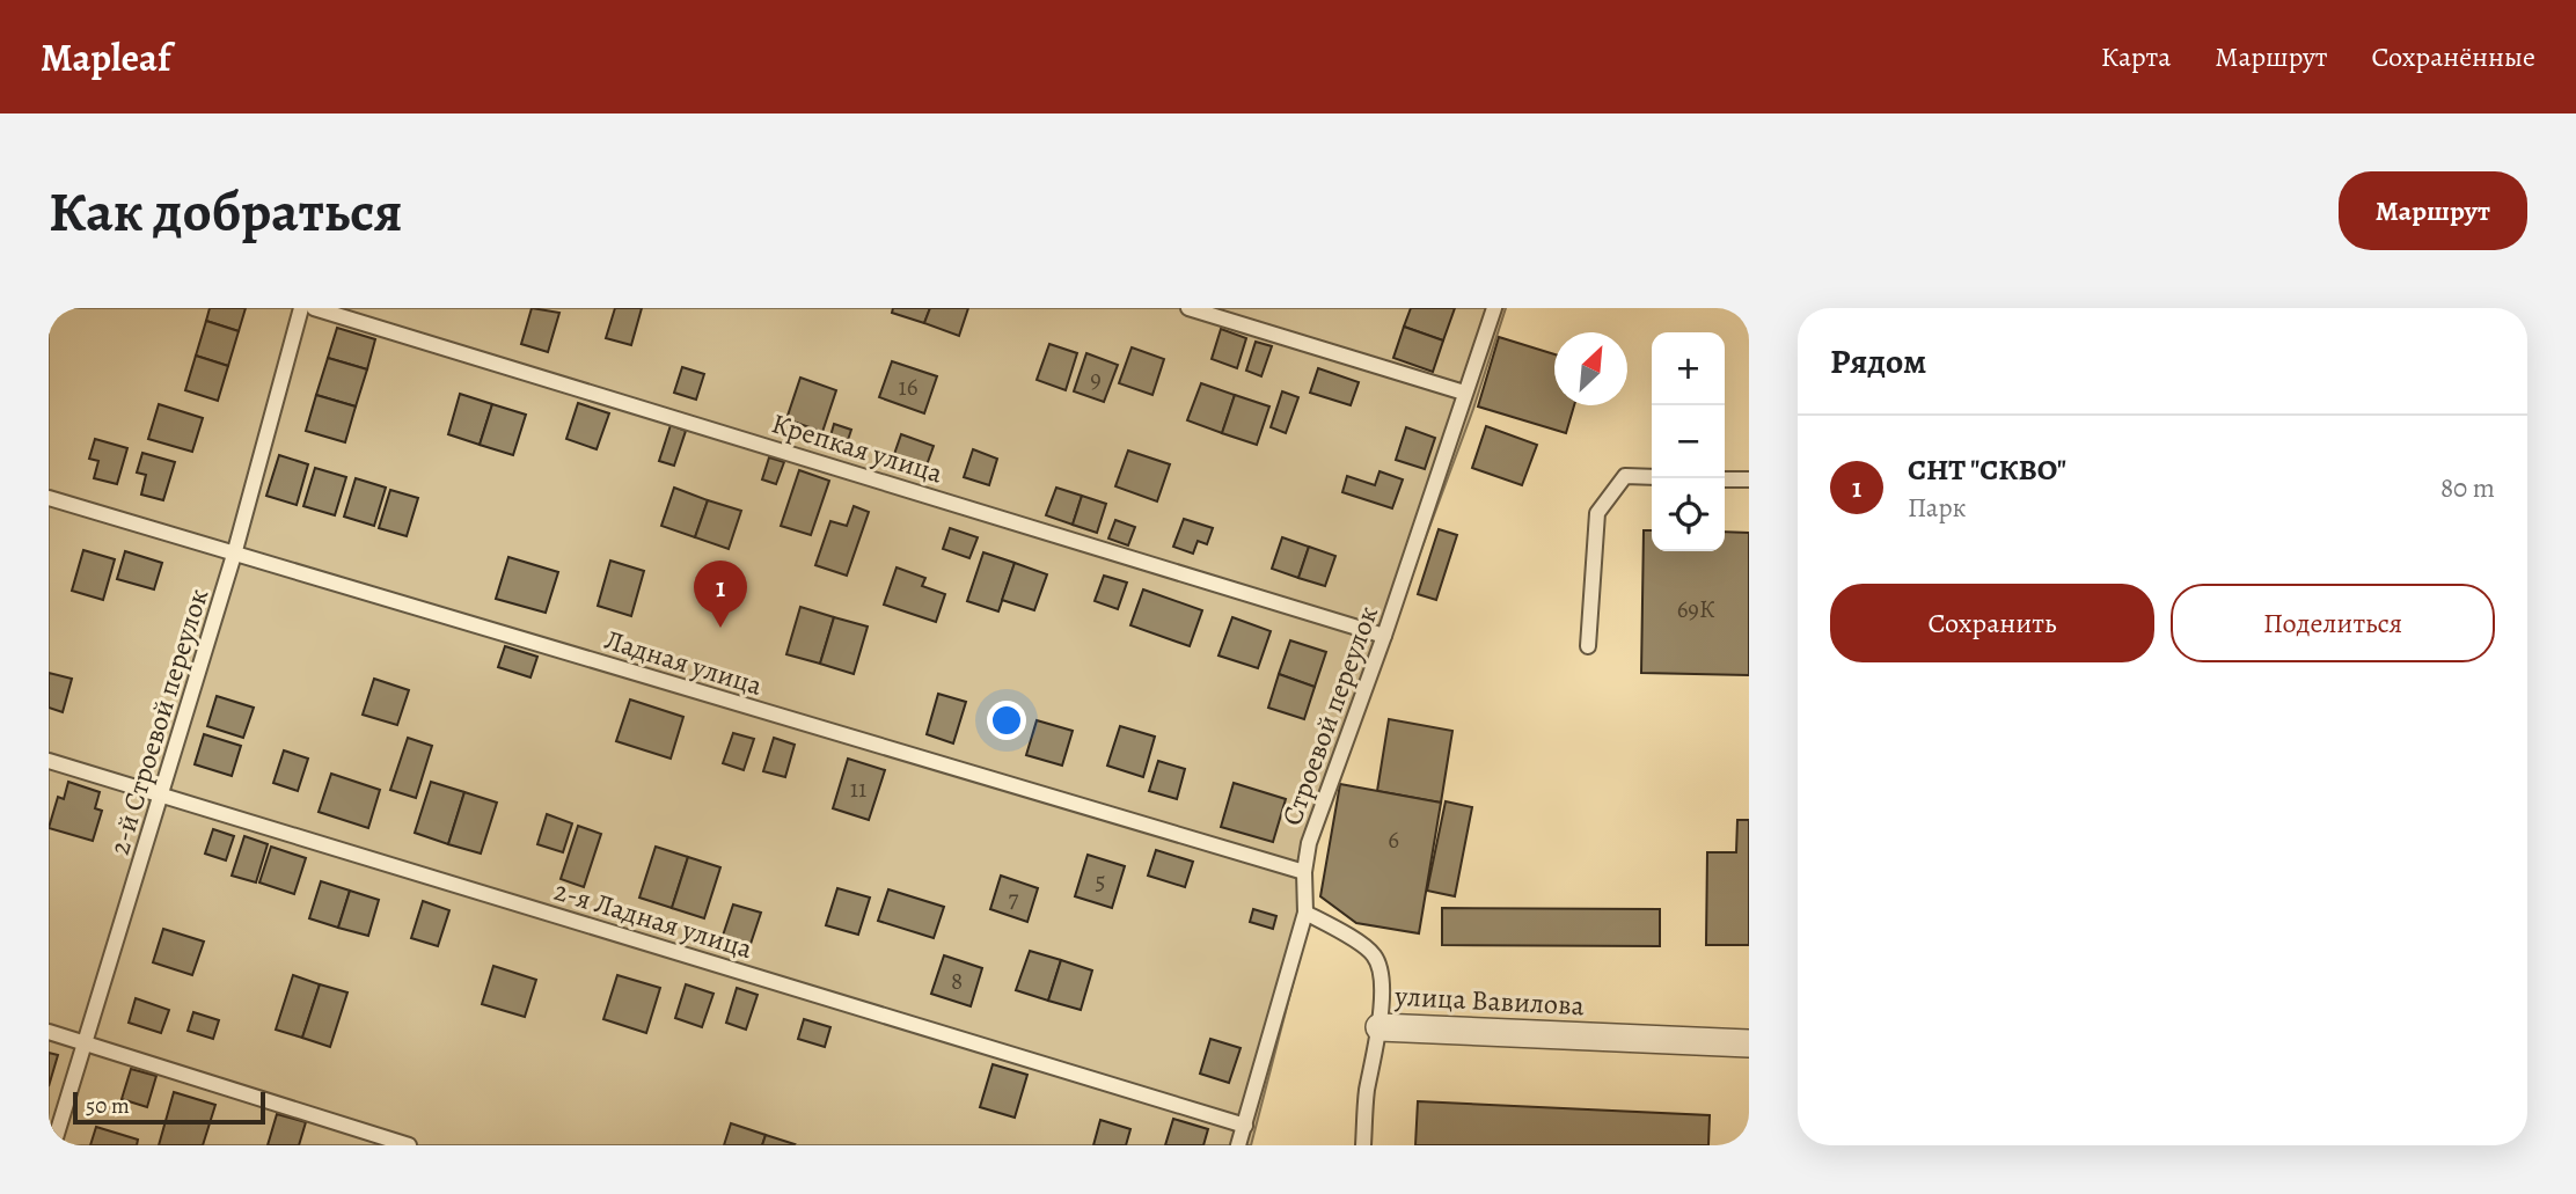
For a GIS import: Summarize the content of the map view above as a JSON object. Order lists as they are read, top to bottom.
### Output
{
  "streets": {
    "street": ["улица Вавилова"],
    "lane": [
      "Крепкая улица",
      "Ладная улица",
      "Строевой переулок",
      "2-й Строевой переулок",
      "2-я Ладная улица"
    ]
  },
  "crossings": [
    ["Крепкая улица", "Строевой переулок"],
    ["Ладная улица", "Строевой переулок"],
    ["Ладная улица", "2-й Строевой переулок"],
    ["Строевой переулок", "2-я Ладная улица"],
    ["Строевой переулок", "улица Вавилова"],
    ["2-й Строевой переулок", "2-я Ладная улица"]
  ],
  "house_numbers": [
    "9",
    "16",
    "69К",
    "11",
    "6",
    "5",
    "7",
    "8"
  ],
  "scale_bar": "50 m",
  "north": "top right",
  "page": {
    "header": "Mapleaf",
    "nav": ["Карта", "Маршрут", "Сохранённые"],
    "buttons": [
      "Маршрут",
      ["Сохранить", "Поделиться"]
    ],
    "title": "Как добраться",
    "heading": "Рядом",
    "map_buttons": ["+", "−"],
    "list": [
      {
        "mark": "1",
        "name": "СНТ \"СКВО\"",
        "note": "Парк",
        "value": "80 m"
      }
    ],
    "pins": "1",
    "scale": "50 m"
  }
}
